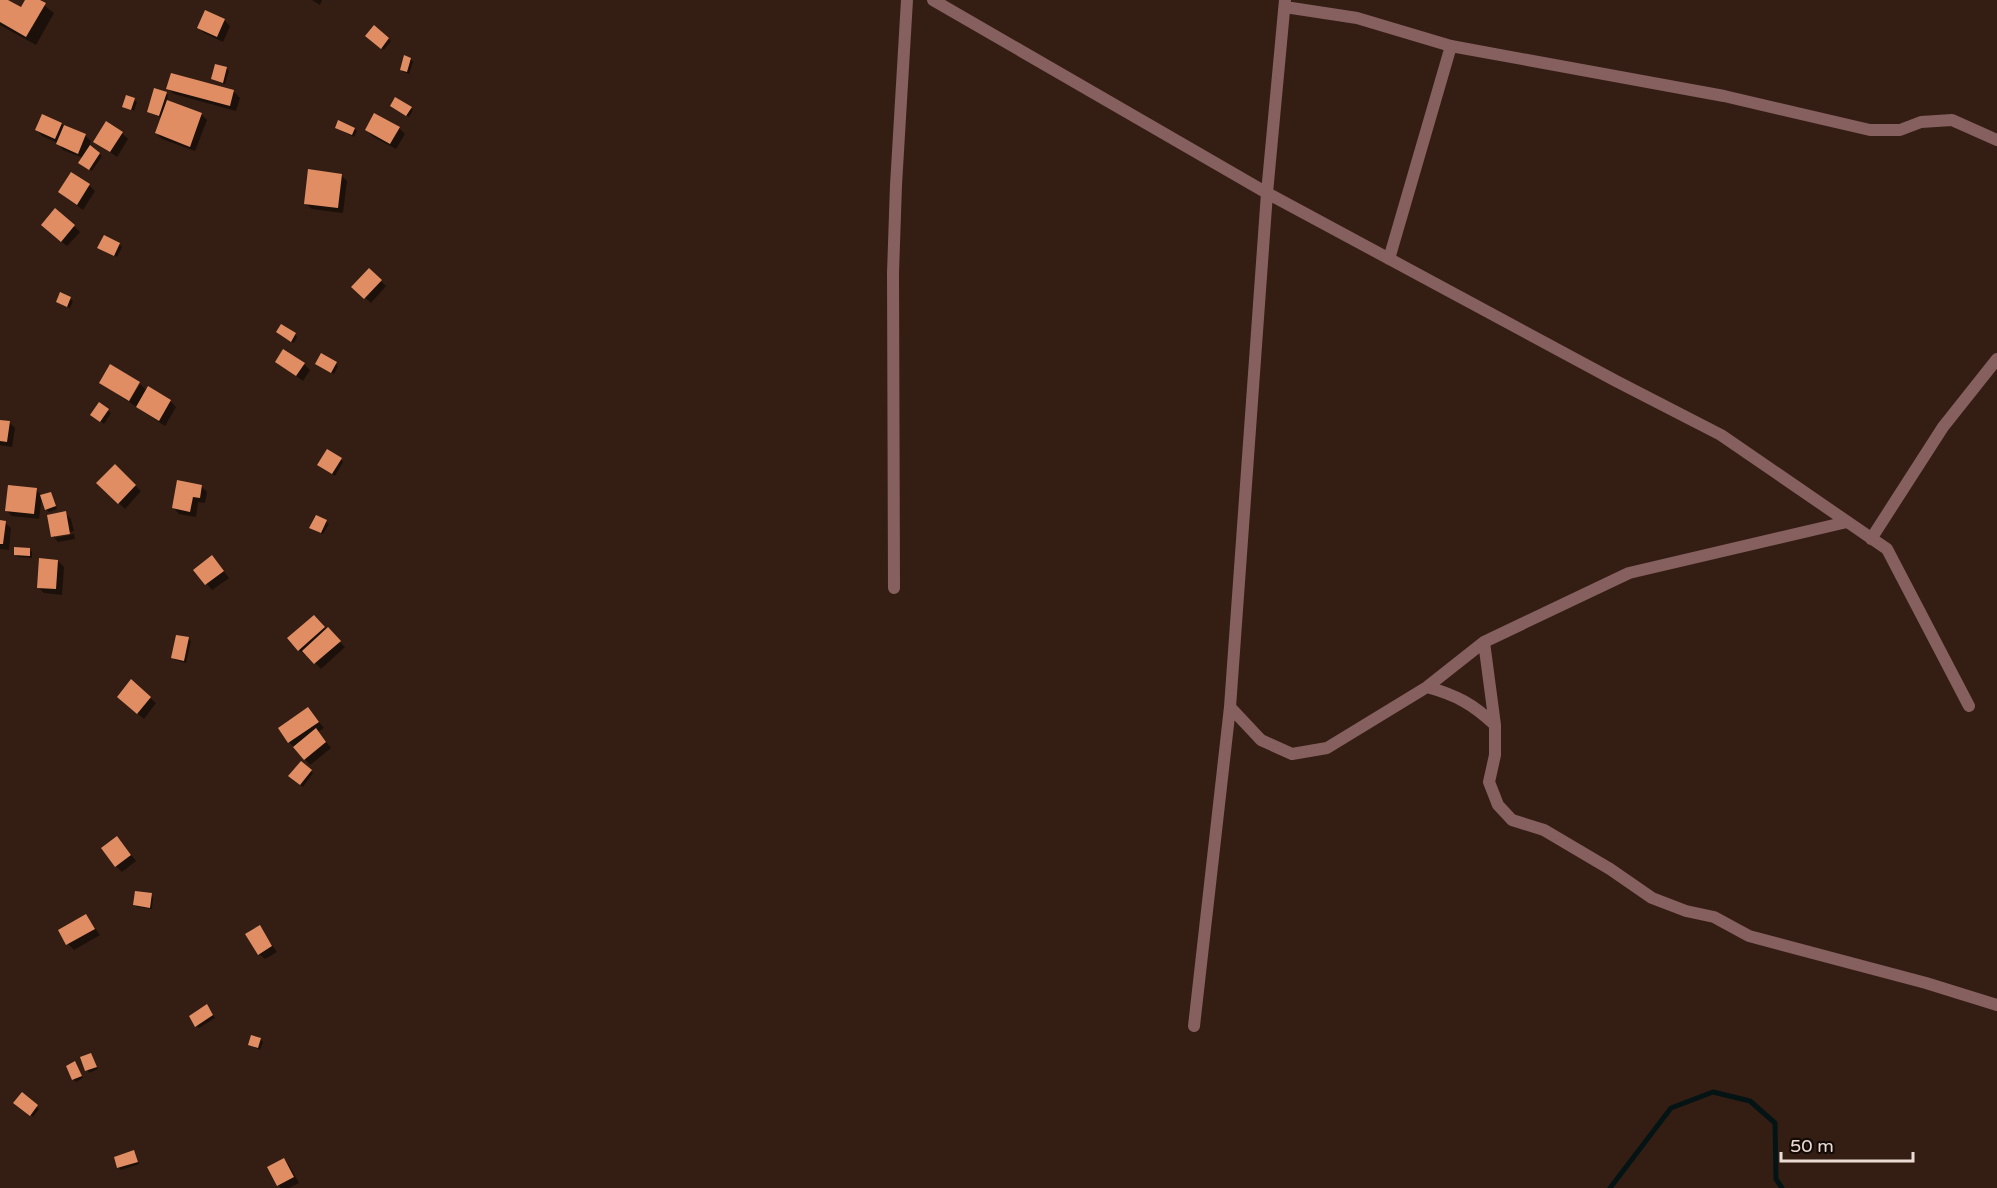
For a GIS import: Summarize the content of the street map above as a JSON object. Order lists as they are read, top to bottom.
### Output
{
  "scale_bar": "50 m"
}
